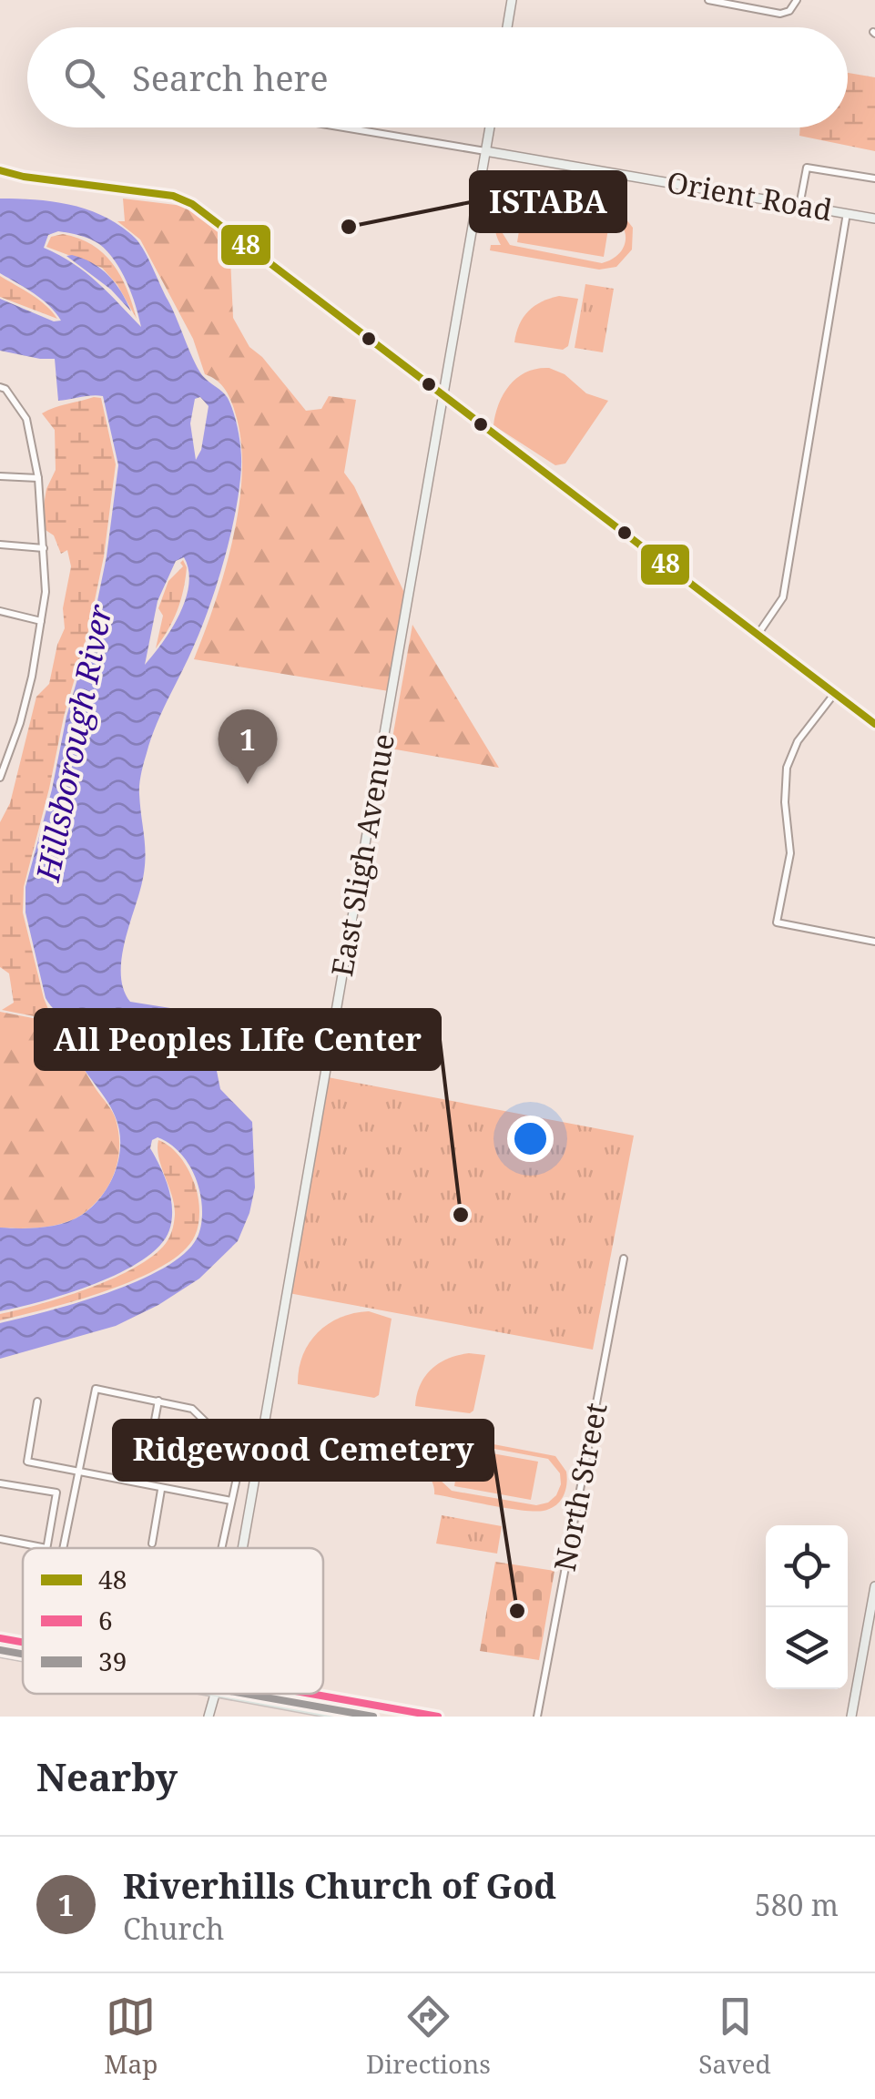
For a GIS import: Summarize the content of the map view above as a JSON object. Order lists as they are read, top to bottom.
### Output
{
  "streets": {
    "street": ["Orient Road", "East Sligh Avenue", "North Street"]
  },
  "crossings": [
    ["Orient Road", "East Sligh Avenue"]
  ],
  "water": ["Hillsborough River"],
  "places": ["ISTABA", "All Peoples LIfe Center", "Ridgewood Cemetery"],
  "lines": ["transit line 48", "transit line 6", "transit line 39"],
  "legend": ["48", "6", "39"],
  "page": {
    "search": "Search here",
    "pins": "1",
    "heading": "Nearby",
    "list": [
      {
        "mark": "1",
        "name": "Riverhills Church of God",
        "note": "Church",
        "value": "580 m"
      }
    ],
    "nav": ["Map", "Directions", "Saved"]
  }
}
